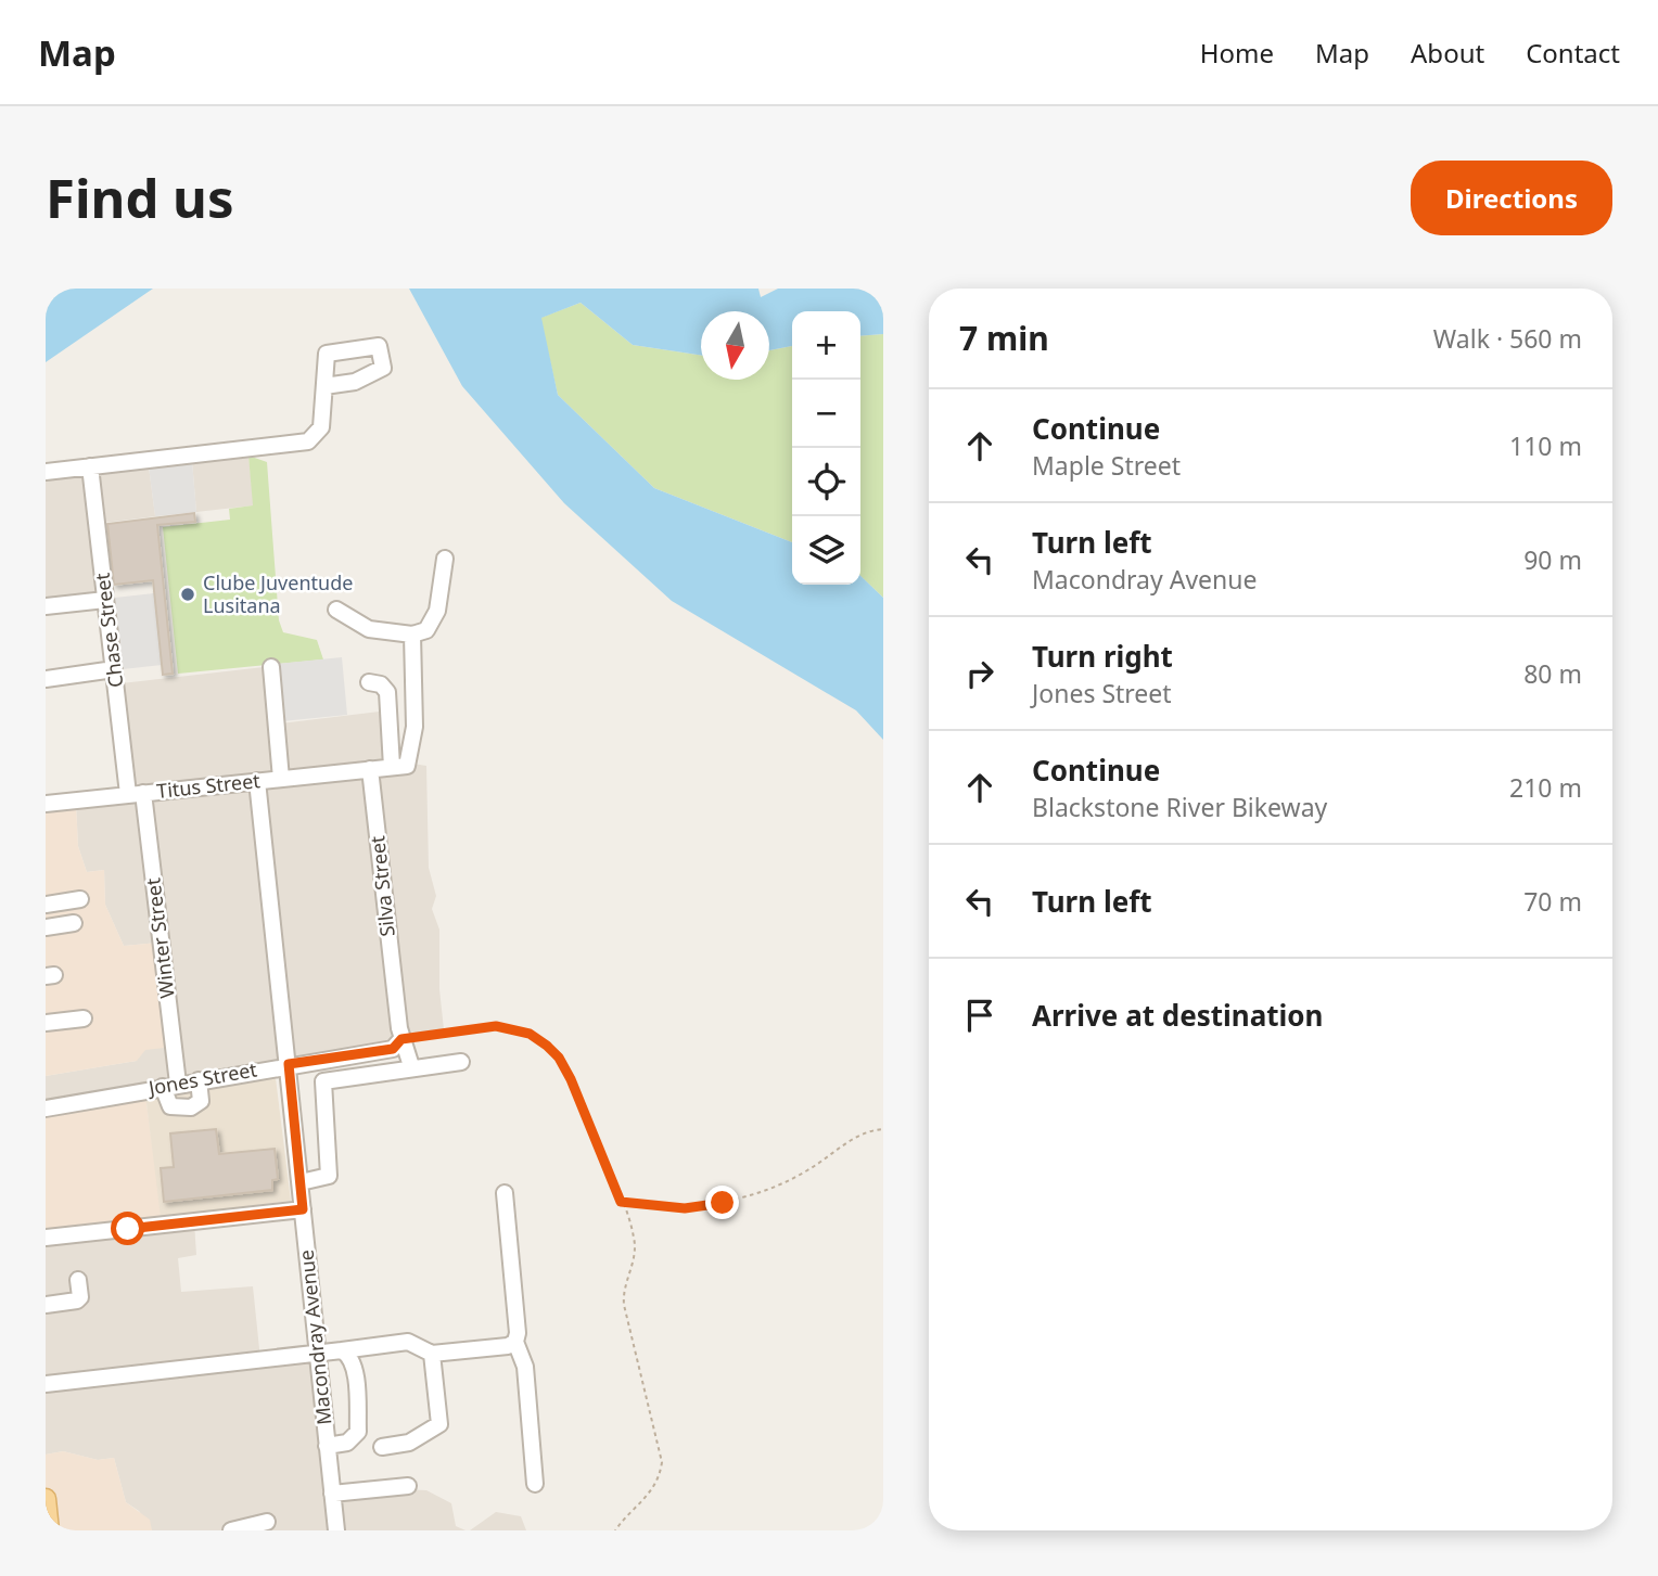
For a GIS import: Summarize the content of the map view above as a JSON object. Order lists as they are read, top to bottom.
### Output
{
  "streets": {
    "street": [
      "Chase Street",
      "Titus Street",
      "Silva Street",
      "Winter Street",
      "Jones Street",
      "Macondray Avenue"
    ]
  },
  "crossings": [
    ["Chase Street", "Titus Street"],
    ["Chase Street", "Winter Street"],
    ["Titus Street", "Silva Street"],
    ["Titus Street", "Winter Street"],
    ["Titus Street", "Macondray Avenue"],
    ["Silva Street", "Jones Street"],
    ["Winter Street", "Jones Street"],
    ["Jones Street", "Macondray Avenue"]
  ],
  "places": ["Clube Juventude Lusitana"],
  "north": "bottom",
  "page": {
    "header": "Map",
    "nav": [
      "Home",
      "Map",
      "About",
      "Contact"
    ],
    "buttons": "Directions",
    "title": "Find us",
    "heading": ["7 min", "Walk · 560 m"],
    "map_buttons": ["+", "−"],
    "list": [
      ["Continue", "Maple Street", "110 m"],
      ["Turn left", "Macondray Avenue", "90 m"],
      ["Turn right", "Jones Street", "80 m"],
      ["Continue", "Blackstone River Bikeway", "210 m"],
      ["Turn left", "70 m"],
      "Arrive at destination"
    ]
  }
}
